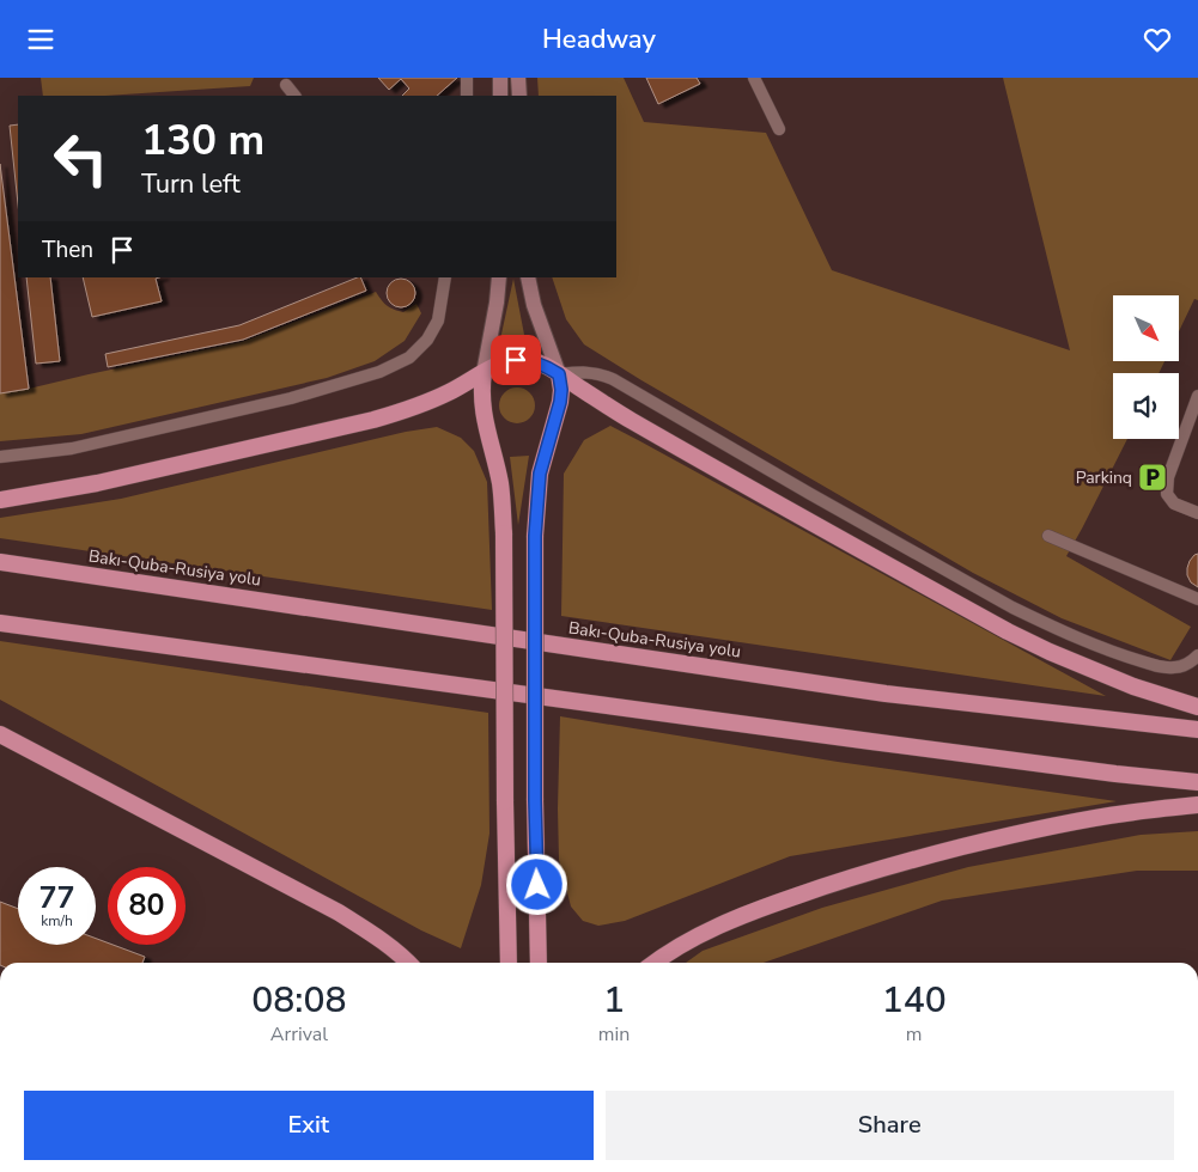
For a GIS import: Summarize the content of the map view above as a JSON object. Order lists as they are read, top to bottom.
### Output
{
  "streets": {
    "highway": ["Bakı-Quba-Rusiya yolu"]
  },
  "places": {
    "parking": ["Parkinq"]
  },
  "north": "bottom right",
  "page": {
    "header": "Headway",
    "turn": ["130 m", "Turn left"],
    "then": "Then",
    "speed": "77 km/h",
    "limit": "80",
    "eta": [
      "08:08",
      "Arrival",
      "1",
      "min",
      "140",
      "m"
    ],
    "buttons": ["Exit", "Share"]
  }
}
